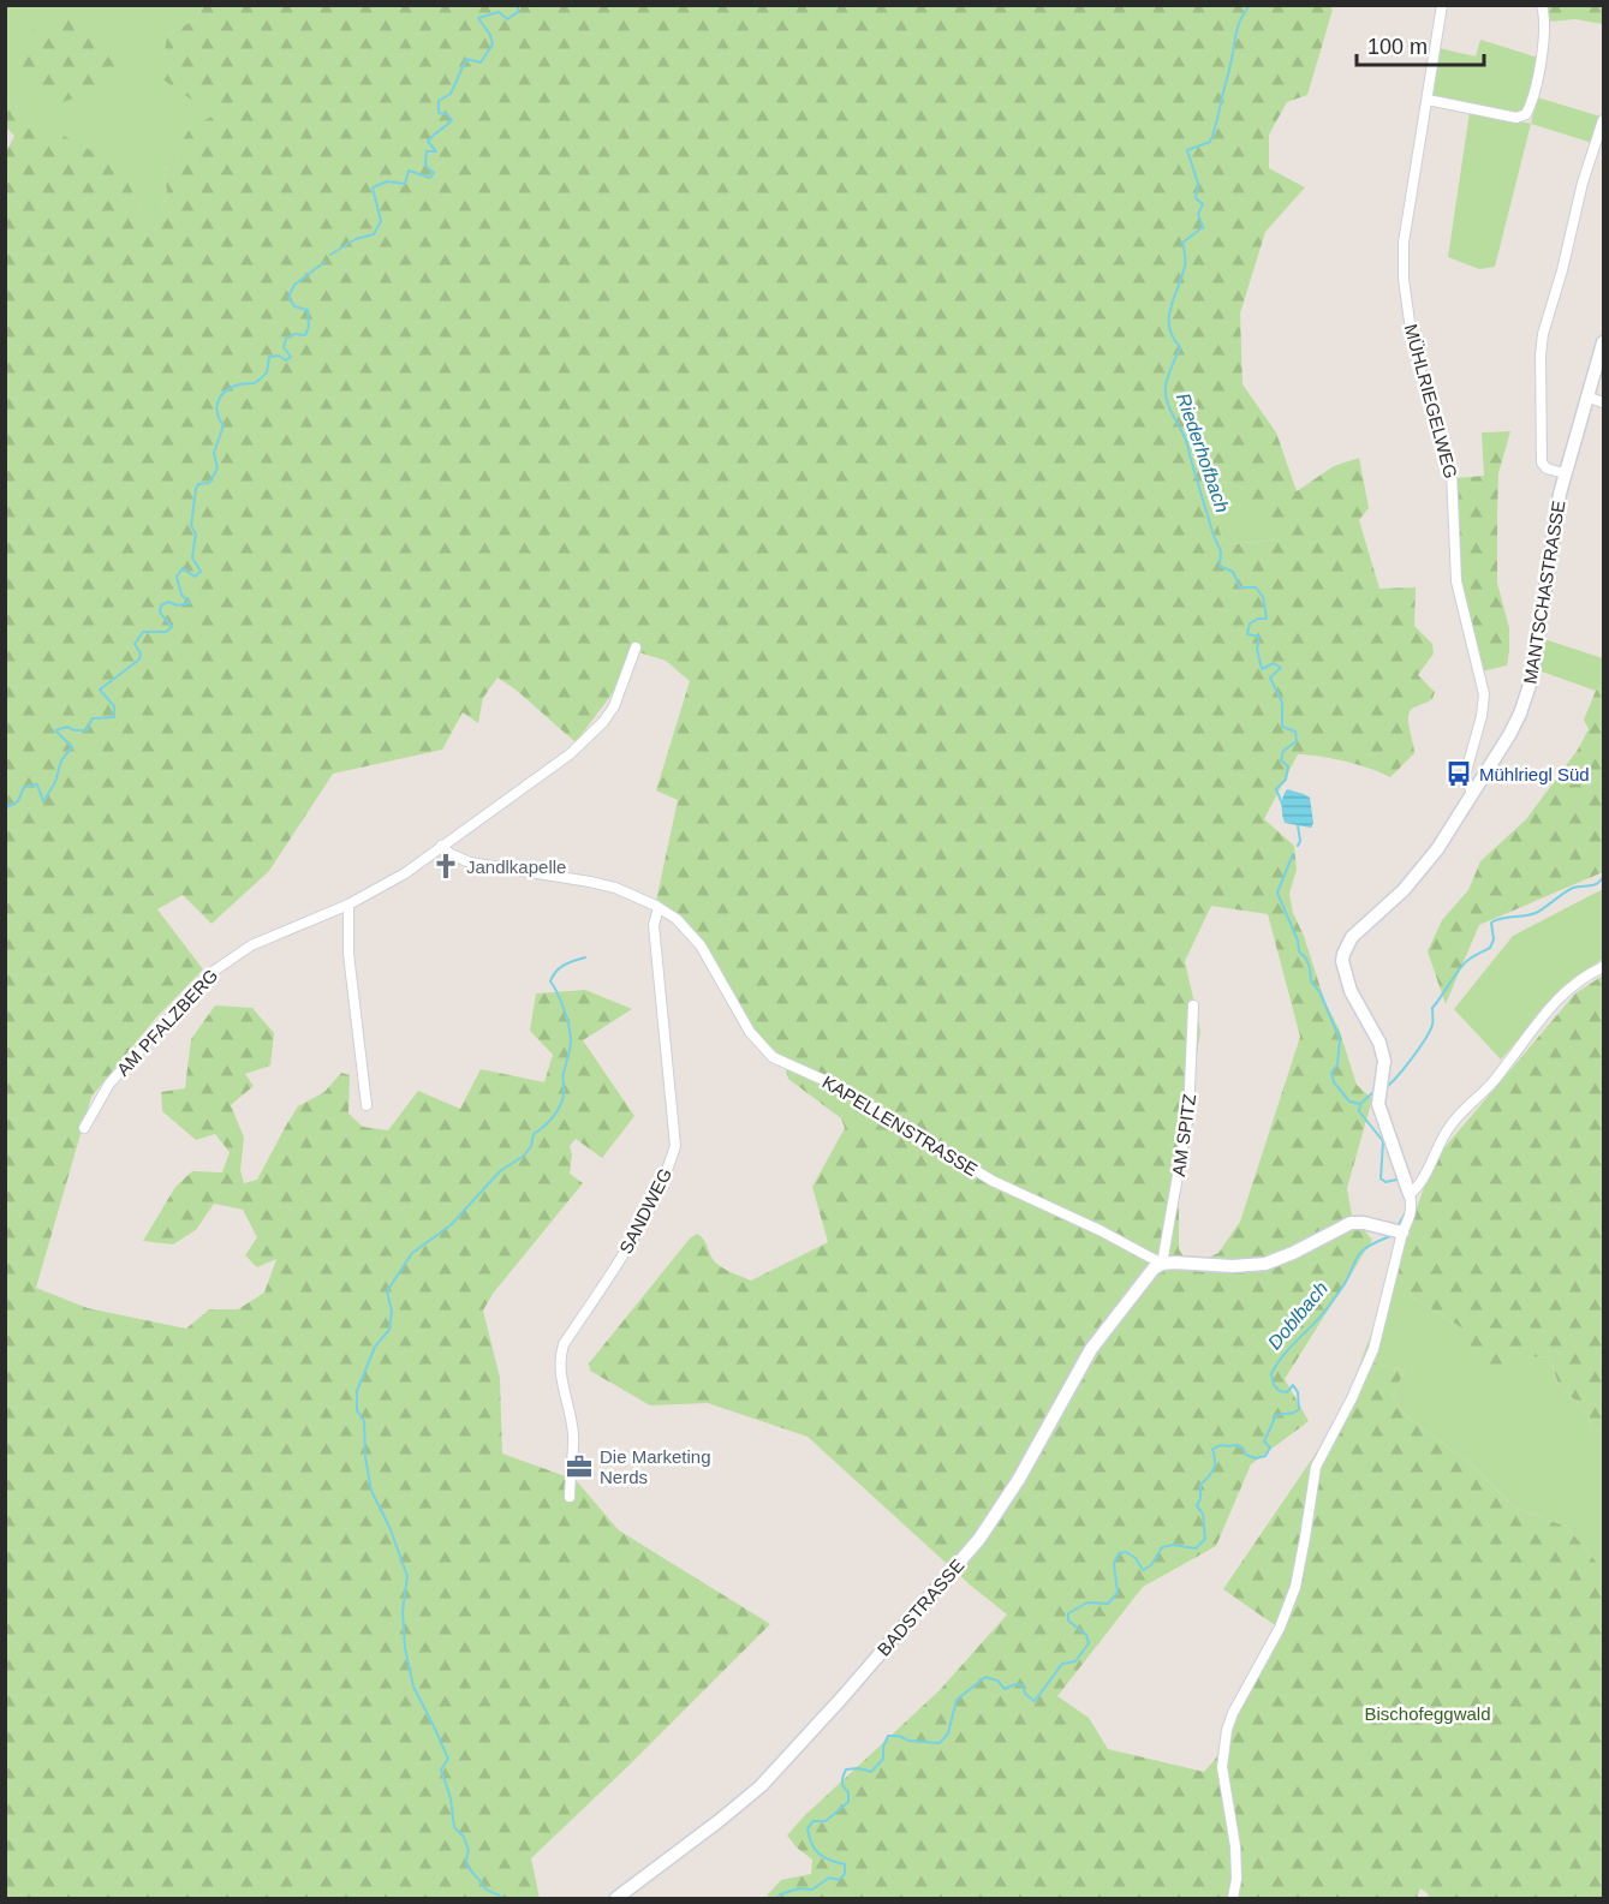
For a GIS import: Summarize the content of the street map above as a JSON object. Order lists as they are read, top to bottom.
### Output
{
  "streets": {
    "street": [
      "MÜHLRIEGELWEG",
      "MANTSCHASTRASSE",
      "AM PFALZBERG",
      "KAPELLENSTRASSE",
      "AM SPITZ",
      "SANDWEG",
      "BADSTRASSE"
    ]
  },
  "crossings": [
    ["MÜHLRIEGELWEG", "MANTSCHASTRASSE"],
    ["MANTSCHASTRASSE", "KAPELLENSTRASSE"],
    ["AM PFALZBERG", "KAPELLENSTRASSE"],
    ["KAPELLENSTRASSE", "AM SPITZ"],
    ["KAPELLENSTRASSE", "SANDWEG"],
    ["KAPELLENSTRASSE", "BADSTRASSE"],
    ["AM SPITZ", "BADSTRASSE"]
  ],
  "water": ["Riederhofbach", "Doblbach"],
  "parks": ["Bischofeggwald"],
  "places": {
    "bus stop": ["Mühlriegl Süd"],
    "church": ["Jandlkapelle"],
    "office": ["Die Marketing Nerds"]
  },
  "scale_bar": "100 m"
}
